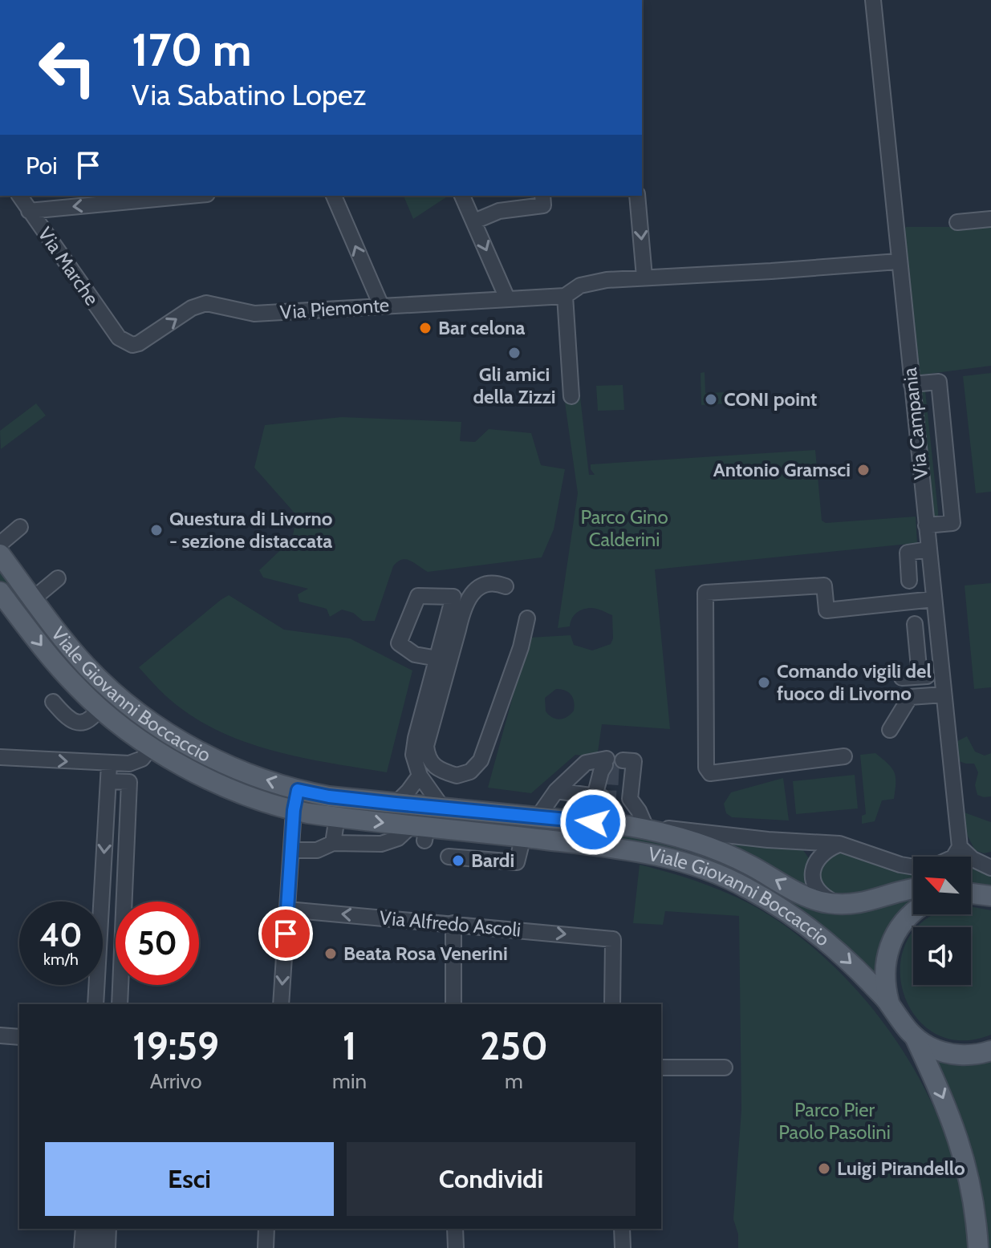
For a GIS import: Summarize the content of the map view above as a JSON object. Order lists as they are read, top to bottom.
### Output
{
  "streets": {
    "main road": ["Viale Giovanni Boccaccio"],
    "street": [
      "Via Marche",
      "Via Piemonte",
      "Via Campania",
      "Via Alfredo Ascoli"
    ]
  },
  "crossings": [
    ["Via Marche", "Via Piemonte"],
    ["Via Piemonte", "Via Campania"]
  ],
  "parks": ["Parco Gino Calderini", "Parco Pier Paolo Pasolini"],
  "places": [
    "Bar celona",
    "Gli amici della Zizzi",
    "CONI point",
    "Antonio Gramsci",
    "Questura di Livorno - sezione distaccata",
    "Comando vigili del fuoco di Livorno",
    "Bardi",
    "Beata Rosa Venerini",
    "Luigi Pirandello"
  ],
  "north": "top left",
  "page": {
    "turn": ["170 m", "Via Sabatino Lopez"],
    "then": "Poi",
    "speed": "40 km/h",
    "limit": "50",
    "eta": [
      "19:59",
      "Arrivo",
      "1",
      "min",
      "250",
      "m"
    ],
    "buttons": ["Esci", "Condividi"]
  }
}
